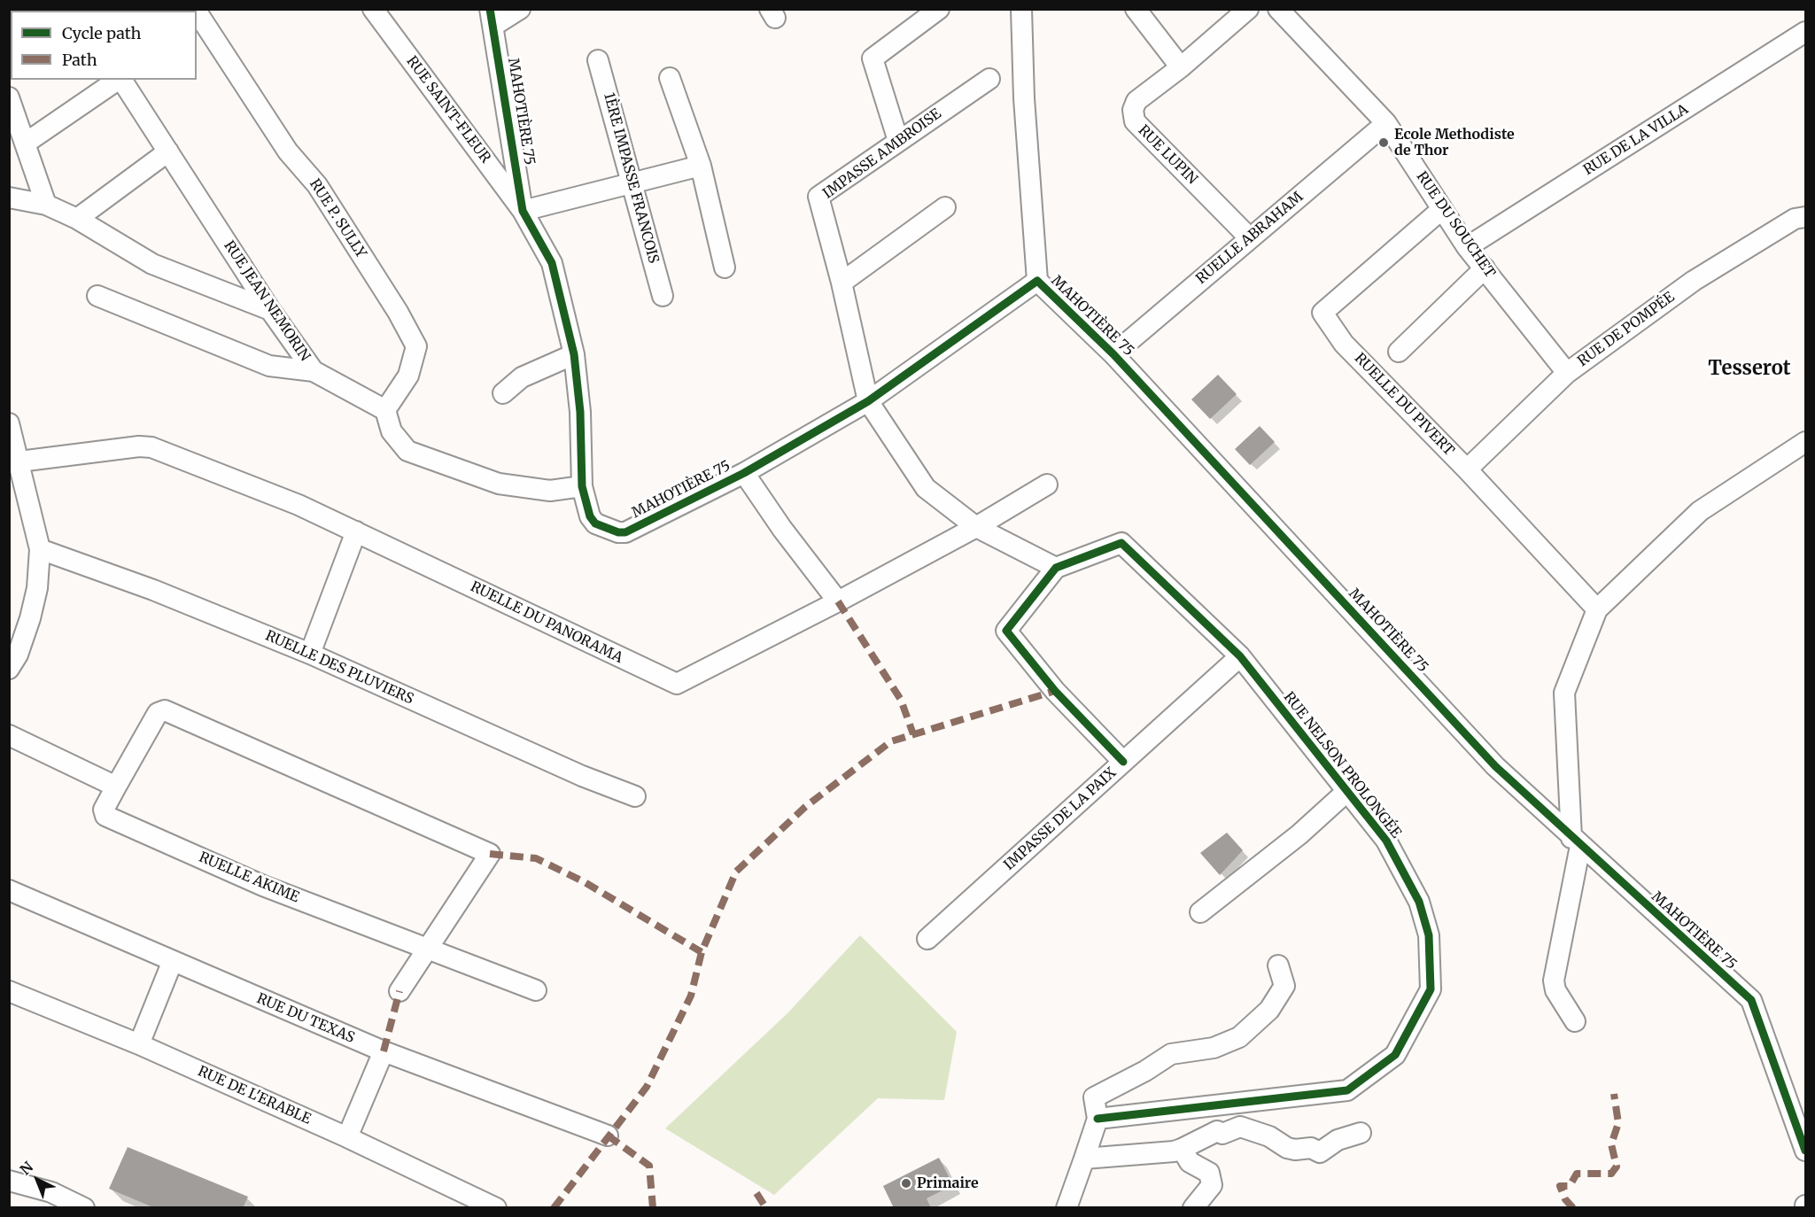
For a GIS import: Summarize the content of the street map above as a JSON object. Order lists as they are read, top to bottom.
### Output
{
  "streets": {
    "street": [
      "RUE SAINT-FLEUR",
      "MAHOTIÈRE 75",
      "RUE DE LA VILLA",
      "IMPASSE AMBROISE",
      "RUE LUPIN",
      "1ÈRE IMPASSE FRANCOIS",
      "RUE P. SULLY",
      "RUE DU SOUCHET",
      "RUELLE ABRAHAM",
      "RUE JEAN NEMORIN",
      "RUE DE POMPÉE",
      "RUELLE DU PIVERT",
      "RUELLE DU PANORAMA",
      "RUELLE DES PLUVIERS",
      "RUE NELSON PROLONGÉE",
      "IMPASSE DE LA PAIX",
      "RUELLE AKIME",
      "RUE DU TEXAS",
      "RUE DE L'ERABLE"
    ]
  },
  "crossings": [
    ["RUE SAINT-FLEUR", "MAHOTIÈRE 75"],
    ["MAHOTIÈRE 75", "RUELLE ABRAHAM"],
    ["RUE DE LA VILLA", "RUE DU SOUCHET"],
    ["RUE LUPIN", "RUELLE ABRAHAM"],
    ["RUE P. SULLY", "RUE JEAN NEMORIN"],
    ["RUE DU SOUCHET", "RUELLE ABRAHAM"],
    ["RUE DU SOUCHET", "RUE DE POMPÉE"],
    ["RUE DU SOUCHET", "RUELLE DU PIVERT"],
    ["RUE DE POMPÉE", "RUELLE DU PIVERT"],
    ["RUE NELSON PROLONGÉE", "IMPASSE DE LA PAIX"]
  ],
  "districts": ["Tesserot"],
  "places": ["Ecole Methodiste de Thor", "Primaire"],
  "legend": ["Cycle path", "Path"],
  "north": "top left"
}
